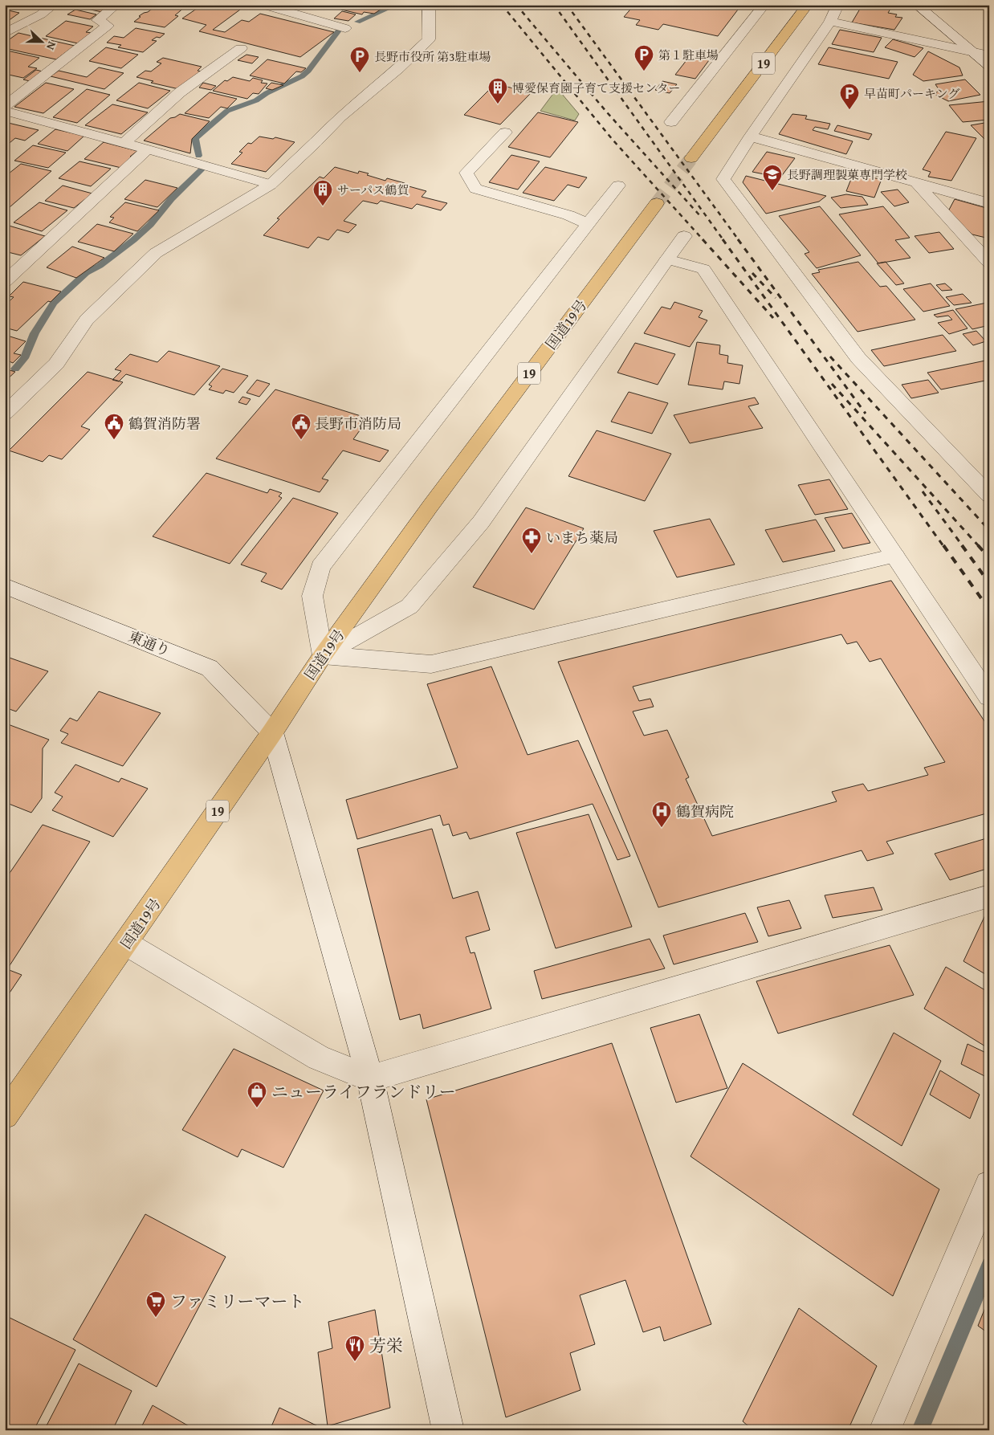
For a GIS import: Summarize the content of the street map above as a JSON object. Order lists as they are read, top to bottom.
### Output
{
  "streets": {
    "highway": ["19", "国道19号"],
    "street": ["東通り"]
  },
  "crossings": [
    ["国道19号", "東通り"]
  ],
  "places": {
    "parking": ["第１駐車場", "長野市役所 第3駐車場", "早苗町パーキング"],
    "building": ["博愛保育園子育て支援センター", "サーパス鶴賀"],
    "school or university": ["長野調理製菓専門学校"],
    "public building": ["鶴賀消防署", "長野市消防局"],
    "pharmacy": ["いまち薬局"],
    "hospital": ["鶴賀病院"],
    "shop": ["ニューライフランドリー"],
    "supermarket": ["ファミリーマート"],
    "restaurant": ["芳栄"]
  },
  "north": "right"
}
